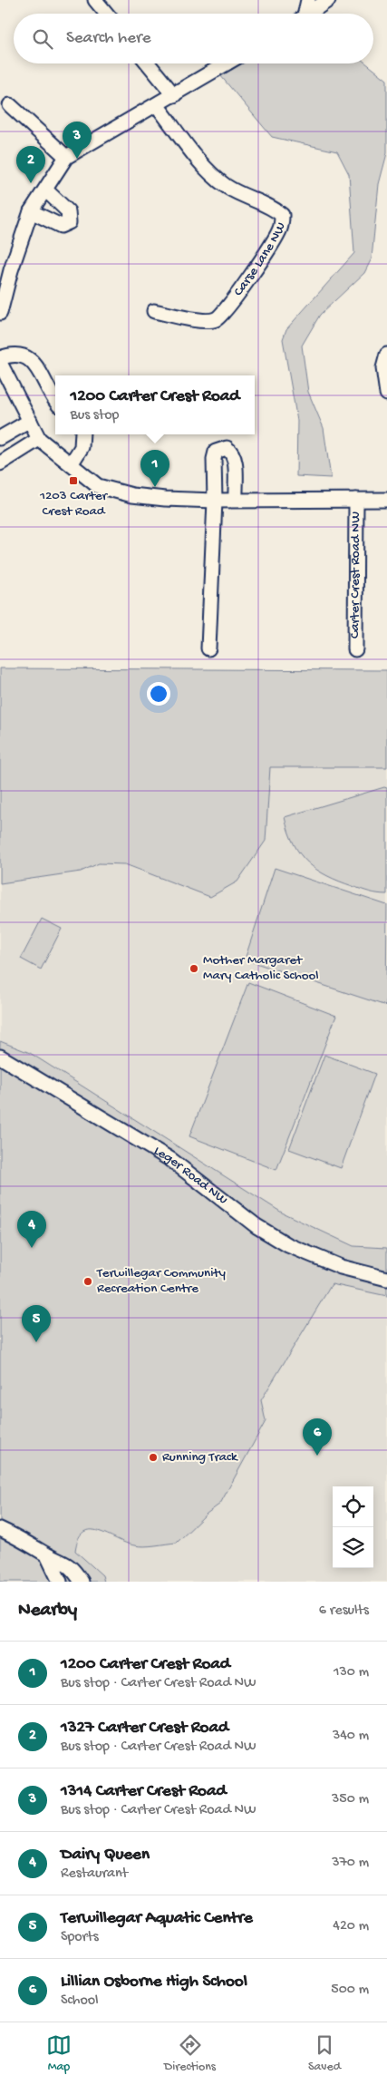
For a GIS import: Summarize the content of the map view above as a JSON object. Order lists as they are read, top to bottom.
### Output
{
  "streets": {
    "street": ["Carse Lane NW", "Carter Crest Road NW", "Leger Road NW"]
  },
  "places": {
    "transit": ["1203 Carter Crest Road"],
    "other": ["Mother Margaret Mary Catholic School", "Terwillegar Community Recreation Centre", "Running Track"]
  },
  "page": {
    "search": "Search here",
    "pins": [
      "3",
      "2",
      "1",
      "4",
      "5",
      "6"
    ],
    "popup": ["1200 Carter Crest Road", "Bus stop"],
    "heading": ["Nearby", "6 results"],
    "list": [
      {
        "mark": "1",
        "name": "1200 Carter Crest Road",
        "note": "Bus stop · Carter Crest Road NW",
        "value": "130 m"
      },
      {
        "mark": "2",
        "name": "1327 Carter Crest Road",
        "note": "Bus stop · Carter Crest Road NW",
        "value": "340 m"
      },
      {
        "mark": "3",
        "name": "1314 Carter Crest Road",
        "note": "Bus stop · Carter Crest Road NW",
        "value": "350 m"
      },
      {
        "mark": "4",
        "name": "Dairy Queen",
        "note": "Restaurant",
        "value": "370 m"
      },
      {
        "mark": "5",
        "name": "Terwillegar Aquatic Centre",
        "note": "Sports",
        "value": "420 m"
      },
      {
        "mark": "6",
        "name": "Lillian Osborne High School",
        "note": "School",
        "value": "500 m"
      }
    ],
    "nav": ["Map", "Directions", "Saved"]
  }
}
